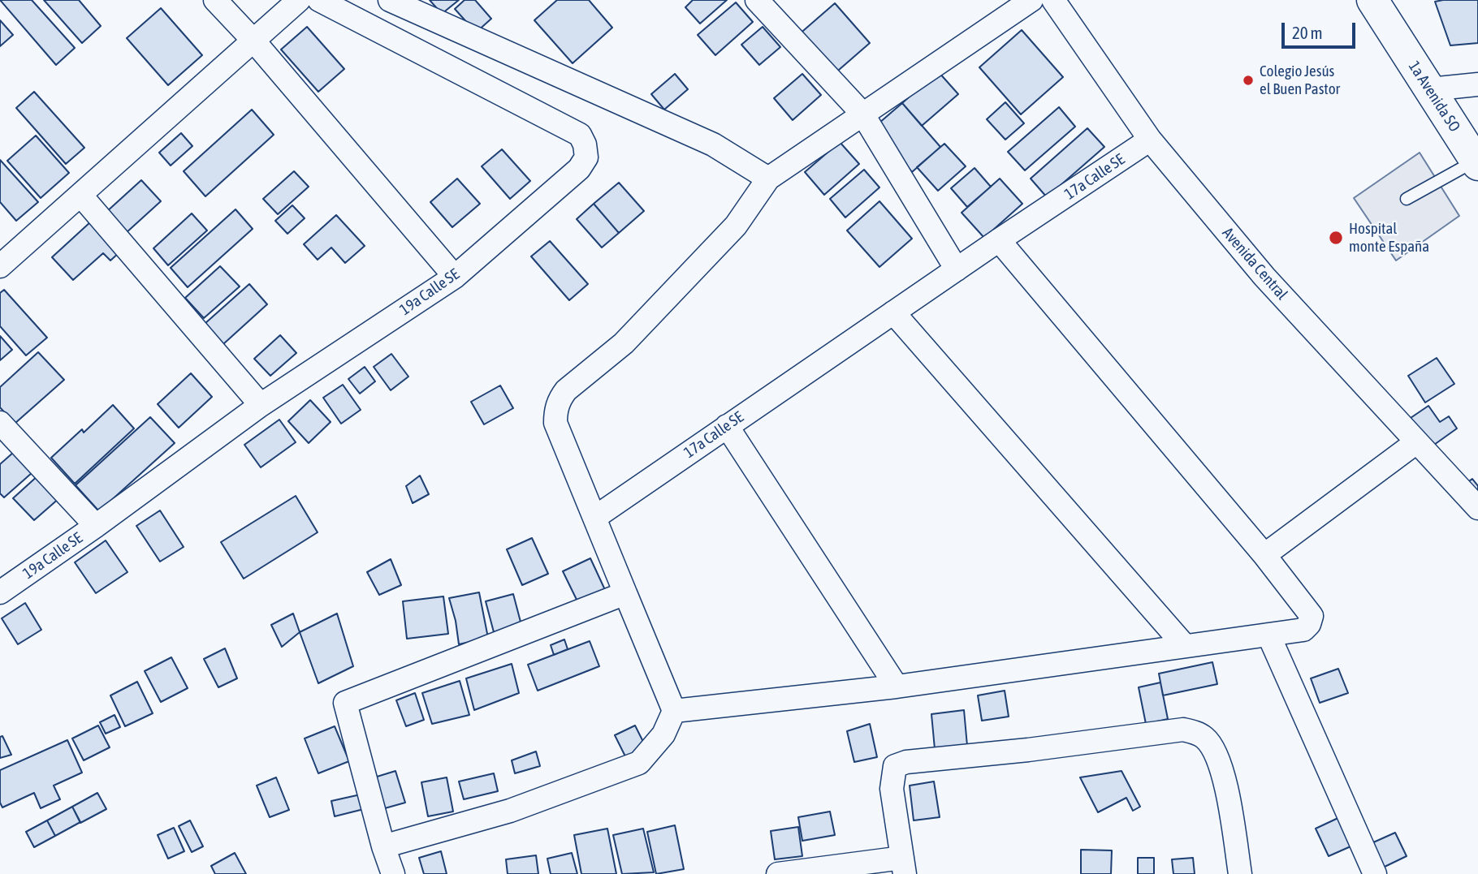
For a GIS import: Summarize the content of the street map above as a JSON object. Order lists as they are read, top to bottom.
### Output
{
  "streets": {
    "highway": ["1a Avenida SO"],
    "street": ["17a Calle SE", "Avenida Central", "19a Calle SE"]
  },
  "crossings": [
    ["17a Calle SE", "Avenida Central"]
  ],
  "places": ["Colegio Jesús el Buen Pastor", "Hospital monte España"],
  "scale_bar": "20 m"
}
